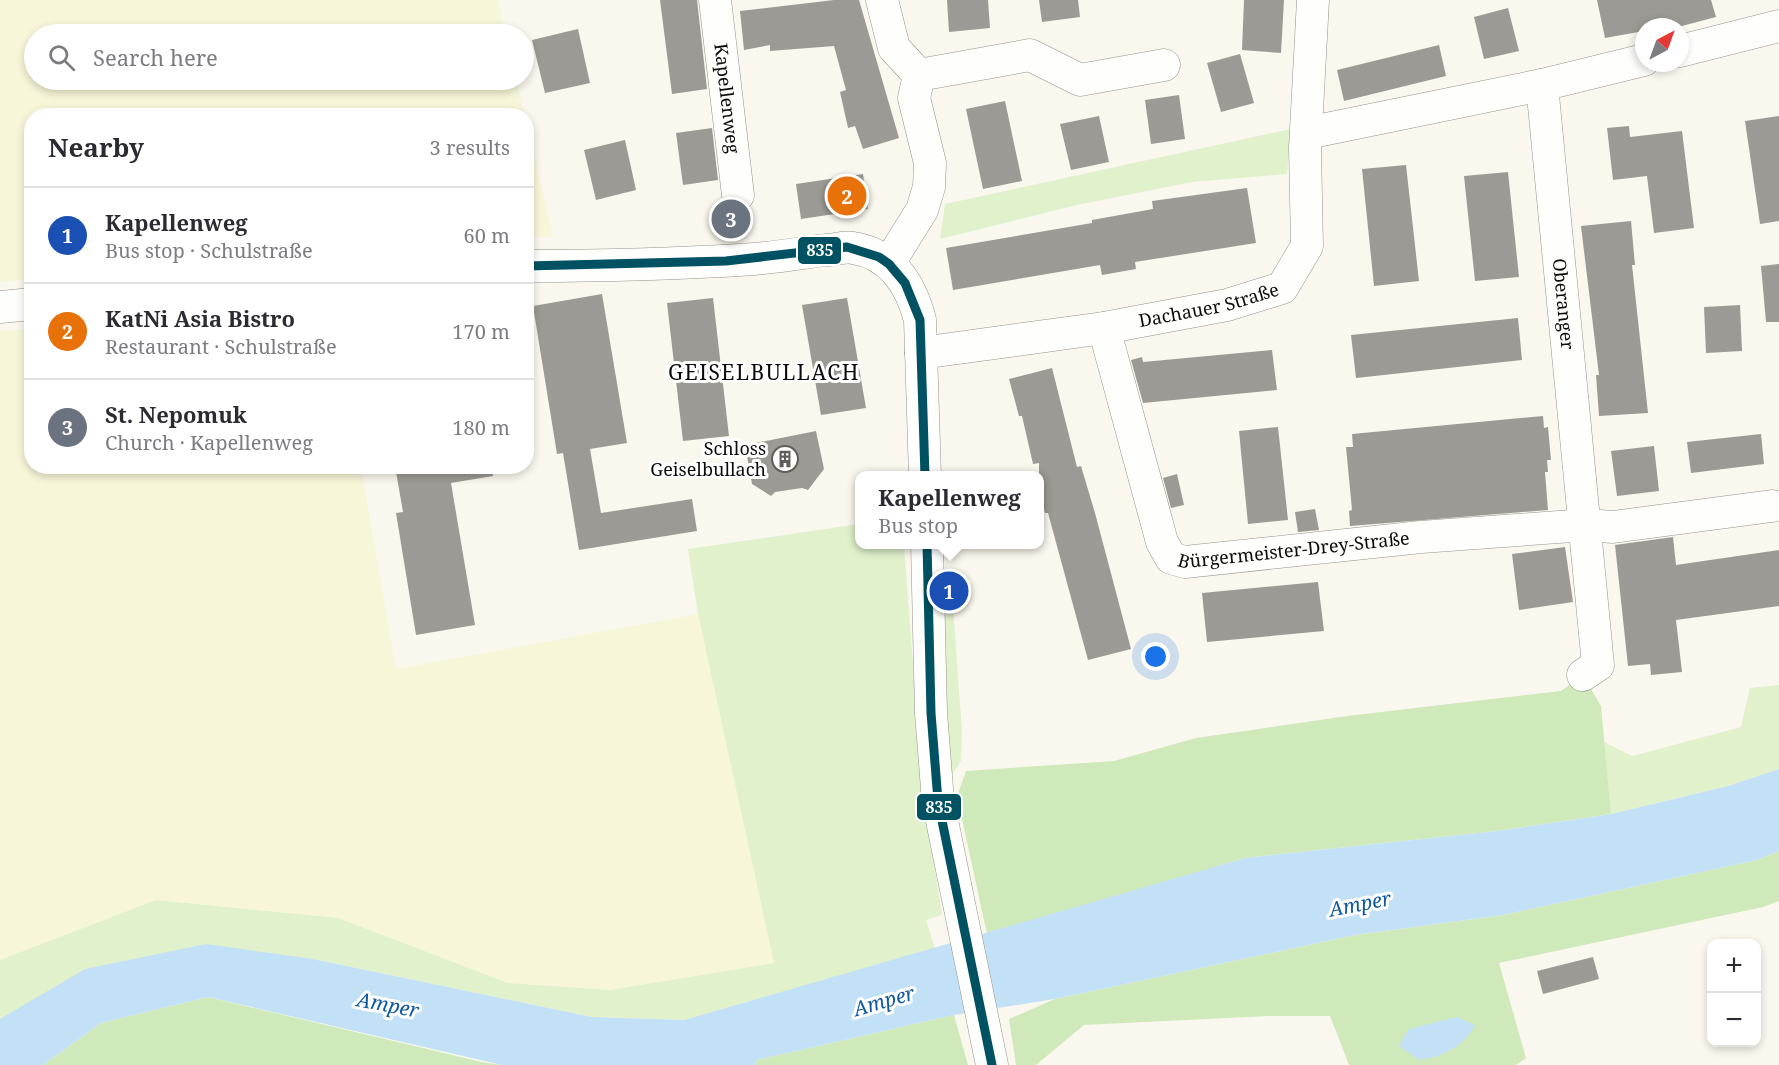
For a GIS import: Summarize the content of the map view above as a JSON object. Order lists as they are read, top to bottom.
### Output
{
  "streets": {
    "street": [
      "Kapellenweg",
      "Dachauer Straße",
      "Oberanger",
      "Bürgermeister-Drey-Straße"
    ]
  },
  "crossings": [
    ["Dachauer Straße", "Bürgermeister-Drey-Straße"],
    ["Oberanger", "Bürgermeister-Drey-Straße"]
  ],
  "districts": ["GEISELBULLACH"],
  "water": ["Amper"],
  "places": {
    "building": ["Schloss Geiselbullach"]
  },
  "lines": ["transit line 835"],
  "north": "top right",
  "page": {
    "search": "Search here",
    "heading": ["Nearby", "3 results"],
    "pins": ["2", "3", "1"],
    "list": [
      {
        "mark": "1",
        "name": "Kapellenweg",
        "note": "Bus stop · Schulstraße",
        "value": "60 m"
      },
      {
        "mark": "2",
        "name": "KatNi Asia Bistro",
        "note": "Restaurant · Schulstraße",
        "value": "170 m"
      },
      {
        "mark": "3",
        "name": "St. Nepomuk",
        "note": "Church · Kapellenweg",
        "value": "180 m"
      }
    ],
    "popup": ["Kapellenweg", "Bus stop"],
    "map_buttons": ["+", "−"]
  }
}
